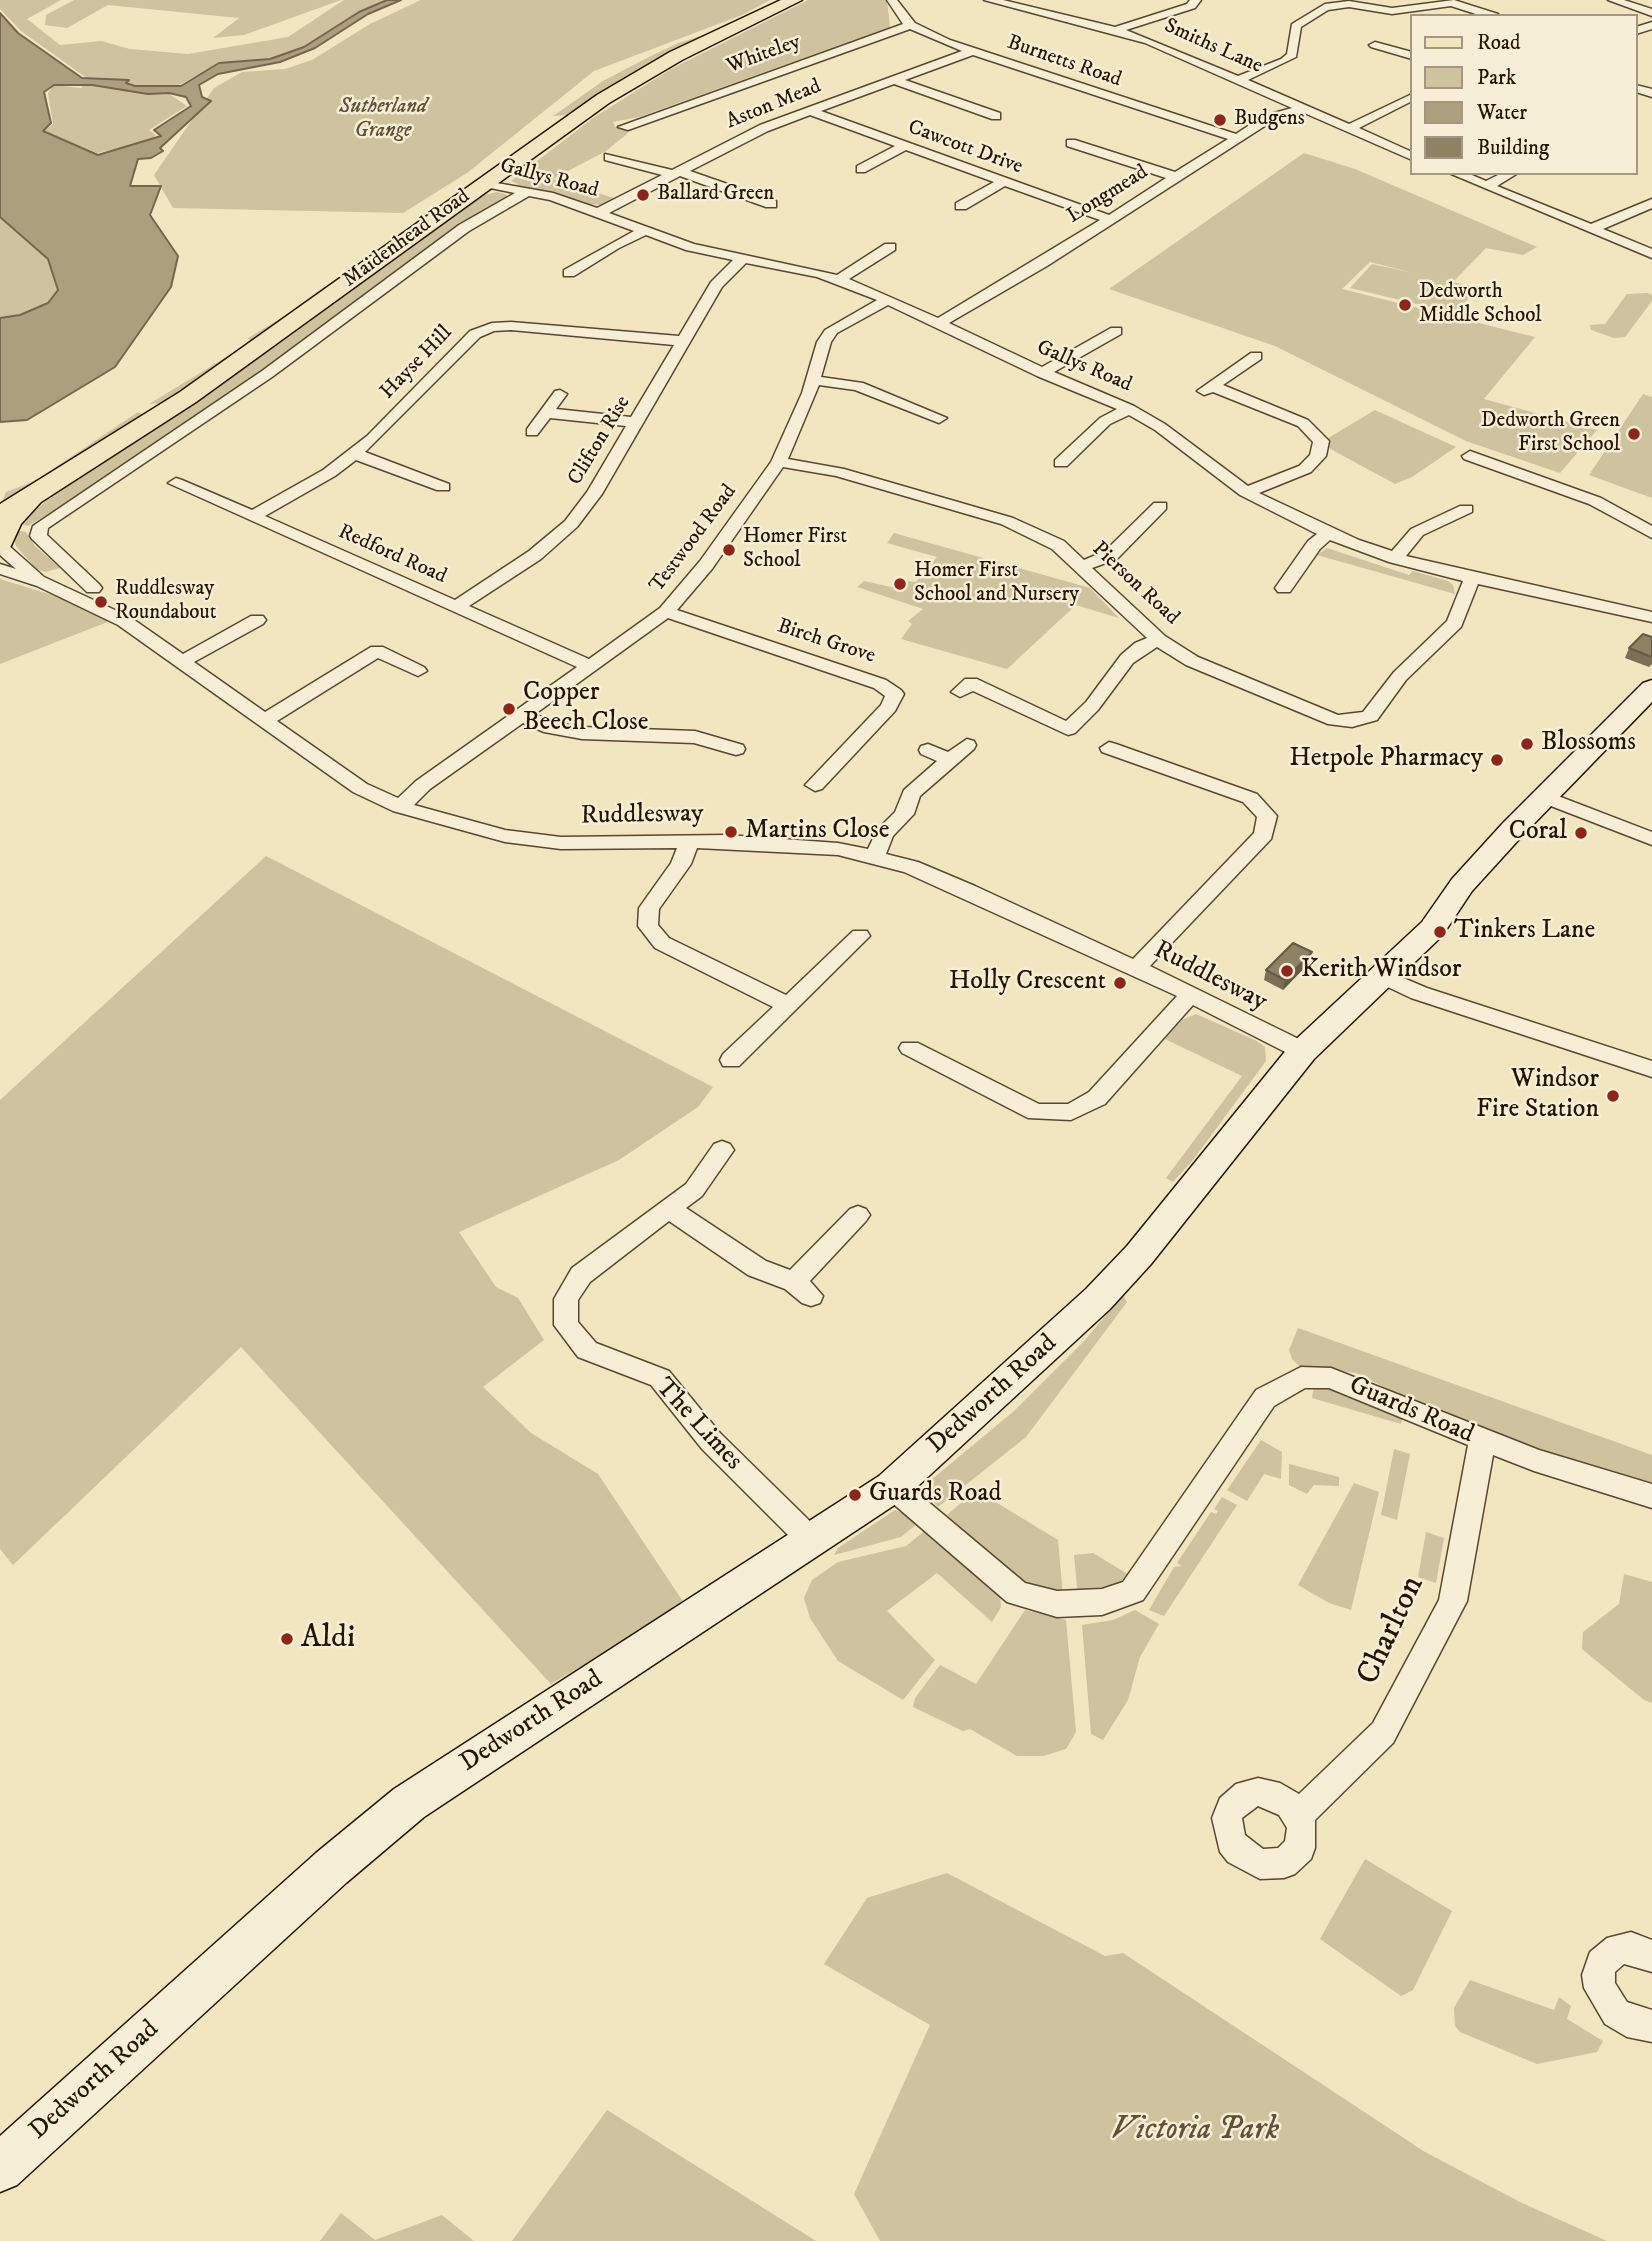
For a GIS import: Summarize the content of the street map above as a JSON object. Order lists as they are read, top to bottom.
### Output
{
  "streets": {
    "main road": ["Maidenhead Road", "Dedworth Road"],
    "street": [
      "Smiths Lane",
      "Whiteley",
      "Burnetts Road",
      "Aston Mead",
      "Cawcott Drive",
      "Gallys Road",
      "Longmead",
      "Hayse Hill",
      "Clifton Rise",
      "Testwood Road",
      "Redford Road",
      "Pierson Road",
      "Birch Grove",
      "Ruddlesway",
      "Guards Road",
      "The Limes",
      "Charlton"
    ]
  },
  "crossings": [
    ["Smiths Lane", "Longmead"],
    ["Whiteley", "Burnetts Road"],
    ["Burnetts Road", "Aston Mead"],
    ["Burnetts Road", "Longmead"],
    ["Aston Mead", "Cawcott Drive"],
    ["Aston Mead", "Gallys Road"],
    ["Cawcott Drive", "Longmead"],
    ["Gallys Road", "Longmead"],
    ["Gallys Road", "Maidenhead Road"],
    ["Gallys Road", "Clifton Rise"],
    ["Gallys Road", "Testwood Road"],
    ["Gallys Road", "Pierson Road"],
    ["Maidenhead Road", "Ruddlesway"],
    ["Hayse Hill", "Clifton Rise"],
    ["Hayse Hill", "Redford Road"],
    ["Clifton Rise", "Redford Road"],
    ["Testwood Road", "Redford Road"],
    ["Testwood Road", "Pierson Road"],
    ["Testwood Road", "Birch Grove"],
    ["Testwood Road", "Ruddlesway"],
    ["Ruddlesway", "Dedworth Road"],
    ["Dedworth Road", "Guards Road"],
    ["Dedworth Road", "The Limes"],
    ["Guards Road", "Charlton"]
  ],
  "parks": ["Sutherland Grange", "Victoria Park"],
  "places": [
    "Budgens",
    "Ballard Green",
    "Dedworth Middle School",
    "Dedworth Green First School",
    "Homer First School",
    "Homer First School and Nursery",
    "Ruddlesway Roundabout",
    "Copper Beech Close",
    "Blossoms",
    "Hetpole Pharmacy",
    "Martins Close",
    "Coral",
    "Tinkers Lane",
    "Kerith Windsor",
    "Holly Crescent",
    "Windsor Fire Station",
    "Guards Road",
    "Aldi"
  ],
  "legend": [
    "Road",
    "Park",
    "Water",
    "Building"
  ]
}
